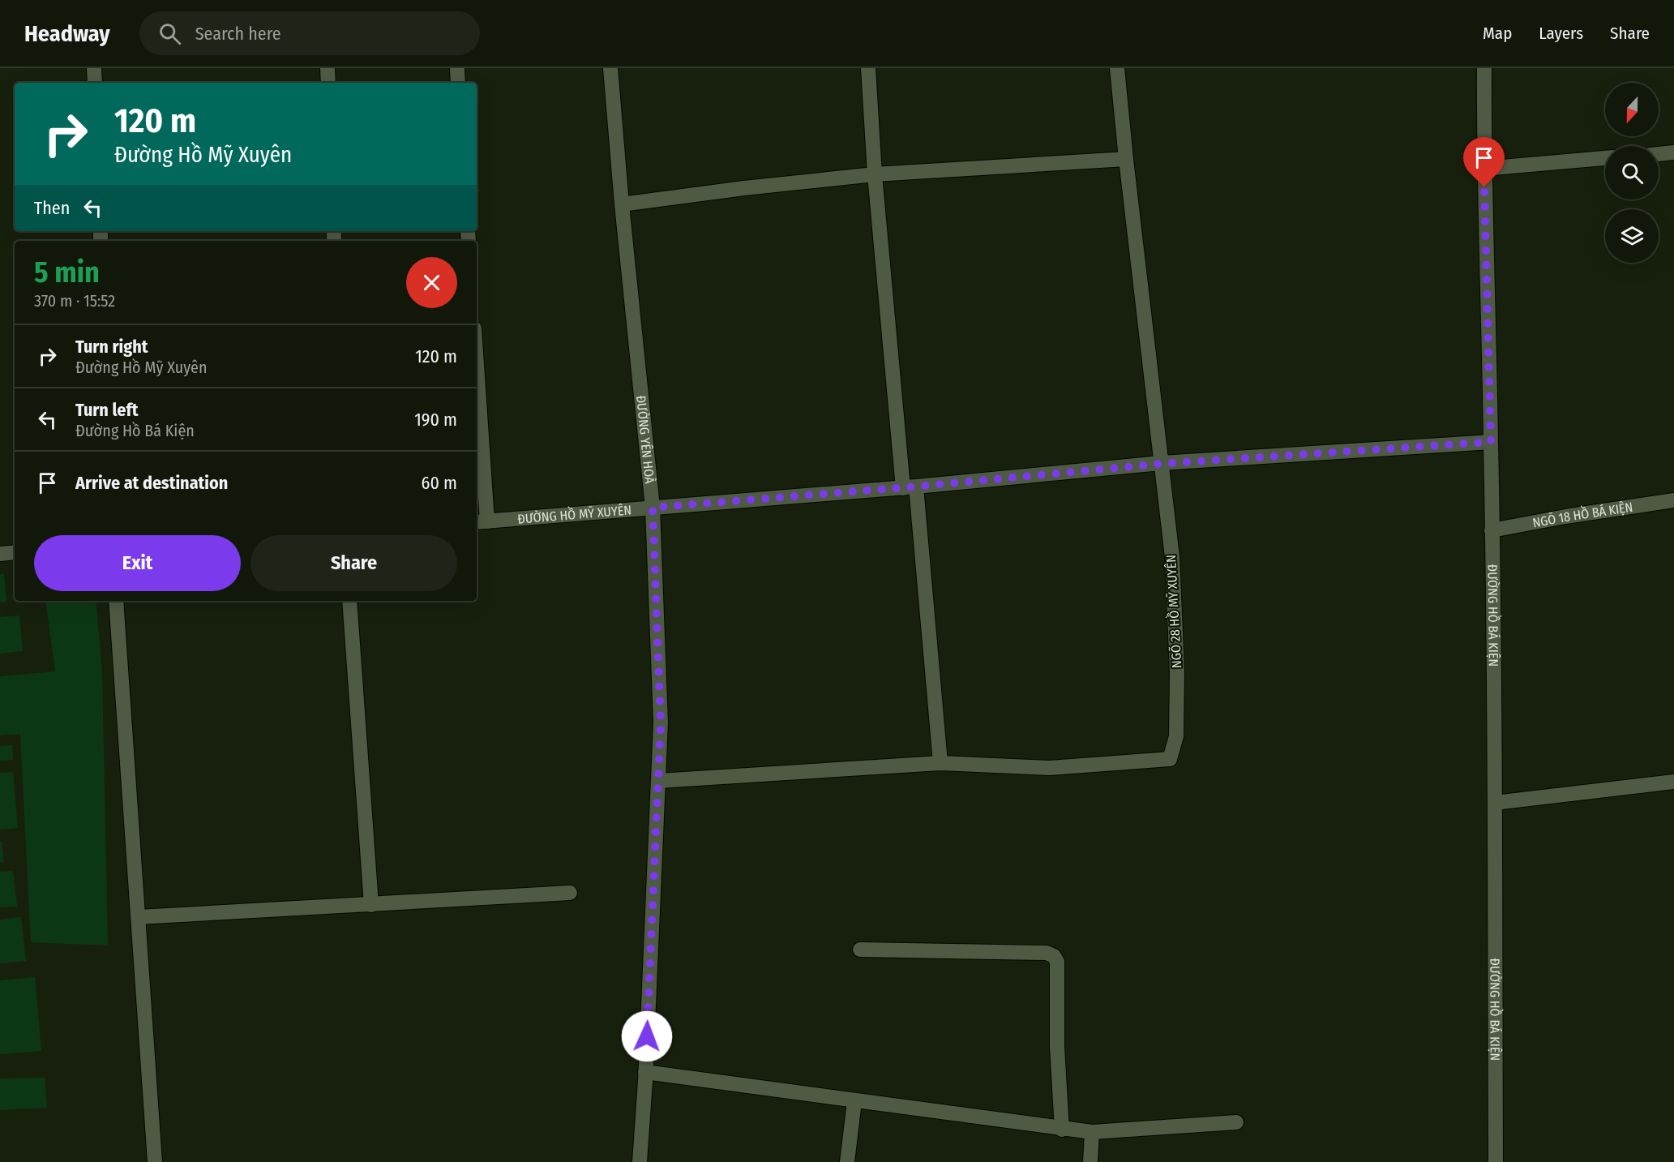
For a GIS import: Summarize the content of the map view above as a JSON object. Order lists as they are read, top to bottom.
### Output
{
  "streets": {
    "street": [
      "ĐƯỜNG YÊN HOÀ",
      "ĐƯỜNG HỒ MỸ XUYÊN",
      "NGÕ 18 HỒ BÁ KIỆN",
      "NGÕ 28 HỒ MỸ XUYÊN",
      "ĐƯỜNG HỒ BÁ KIỆN"
    ]
  },
  "crossings": [
    ["ĐƯỜNG YÊN HOÀ", "ĐƯỜNG HỒ MỸ XUYÊN"],
    ["ĐƯỜNG HỒ MỸ XUYÊN", "NGÕ 28 HỒ MỸ XUYÊN"],
    ["ĐƯỜNG HỒ MỸ XUYÊN", "ĐƯỜNG HỒ BÁ KIỆN"],
    ["NGÕ 18 HỒ BÁ KIỆN", "ĐƯỜNG HỒ BÁ KIỆN"]
  ],
  "north": "bottom",
  "page": {
    "header": "Headway",
    "search": "Search here",
    "nav": ["Map", "Layers", "Share"],
    "turn": ["120 m", "Đường Hồ Mỹ Xuyên"],
    "then": "Then",
    "heading": ["5 min", "370 m · 15:52"],
    "list": [
      {
        "name": "Turn right",
        "note": "Đường Hồ Mỹ Xuyên",
        "value": "120 m"
      },
      {
        "name": "Turn left",
        "note": "Đường Hồ Bá Kiện",
        "value": "190 m"
      },
      {
        "name": "Arrive at destination",
        "value": "60 m"
      }
    ],
    "buttons": ["Exit", "Share"]
  }
}
